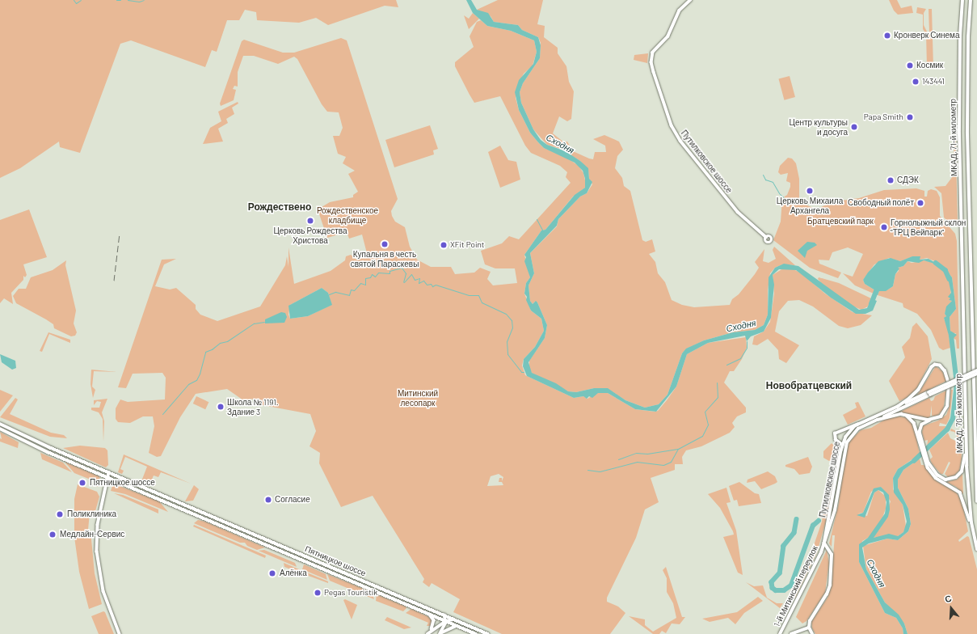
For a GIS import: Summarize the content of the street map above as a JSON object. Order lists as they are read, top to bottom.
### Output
{
  "streets": {
    "highway": ["МКАД, 71-й километр", "МКАД, 70-й километр"],
    "main road": ["Путилковское шоссе", "Пятницкое шоссе", "1-й Митинский переулок"]
  },
  "crossings": [
    ["МКАД, 71-й километр", "МКАД, 70-й километр"],
    ["Путилковское шоссе", "1-й Митинский переулок"]
  ],
  "districts": ["Рождествено", "Новобратцевский"],
  "water": ["Сходня"],
  "parks": ["Рождественское кладбище", "Братцевский парк", "Митинский лесопарк"],
  "places": [
    "Кронверк Синема",
    "Космик",
    "143441",
    "Papa Smith",
    "Центр культуры и досуга",
    "СДЭК",
    "Церковь Михаила Архангела",
    "Свободный полёт",
    "Церковь Рождества Христова",
    "Горнолыжный склон \"ТРЦ Вейпарк\"",
    "Купальня в честь святой Параскевы",
    "XFit Point",
    "Школа № 1191. Здание 3",
    "Пятницкое шоссе",
    "Согласие",
    "Поликлиника",
    "Медлайн-Сервис",
    "Алёнка",
    "Pegas Touristik"
  ],
  "north": "top"
}
